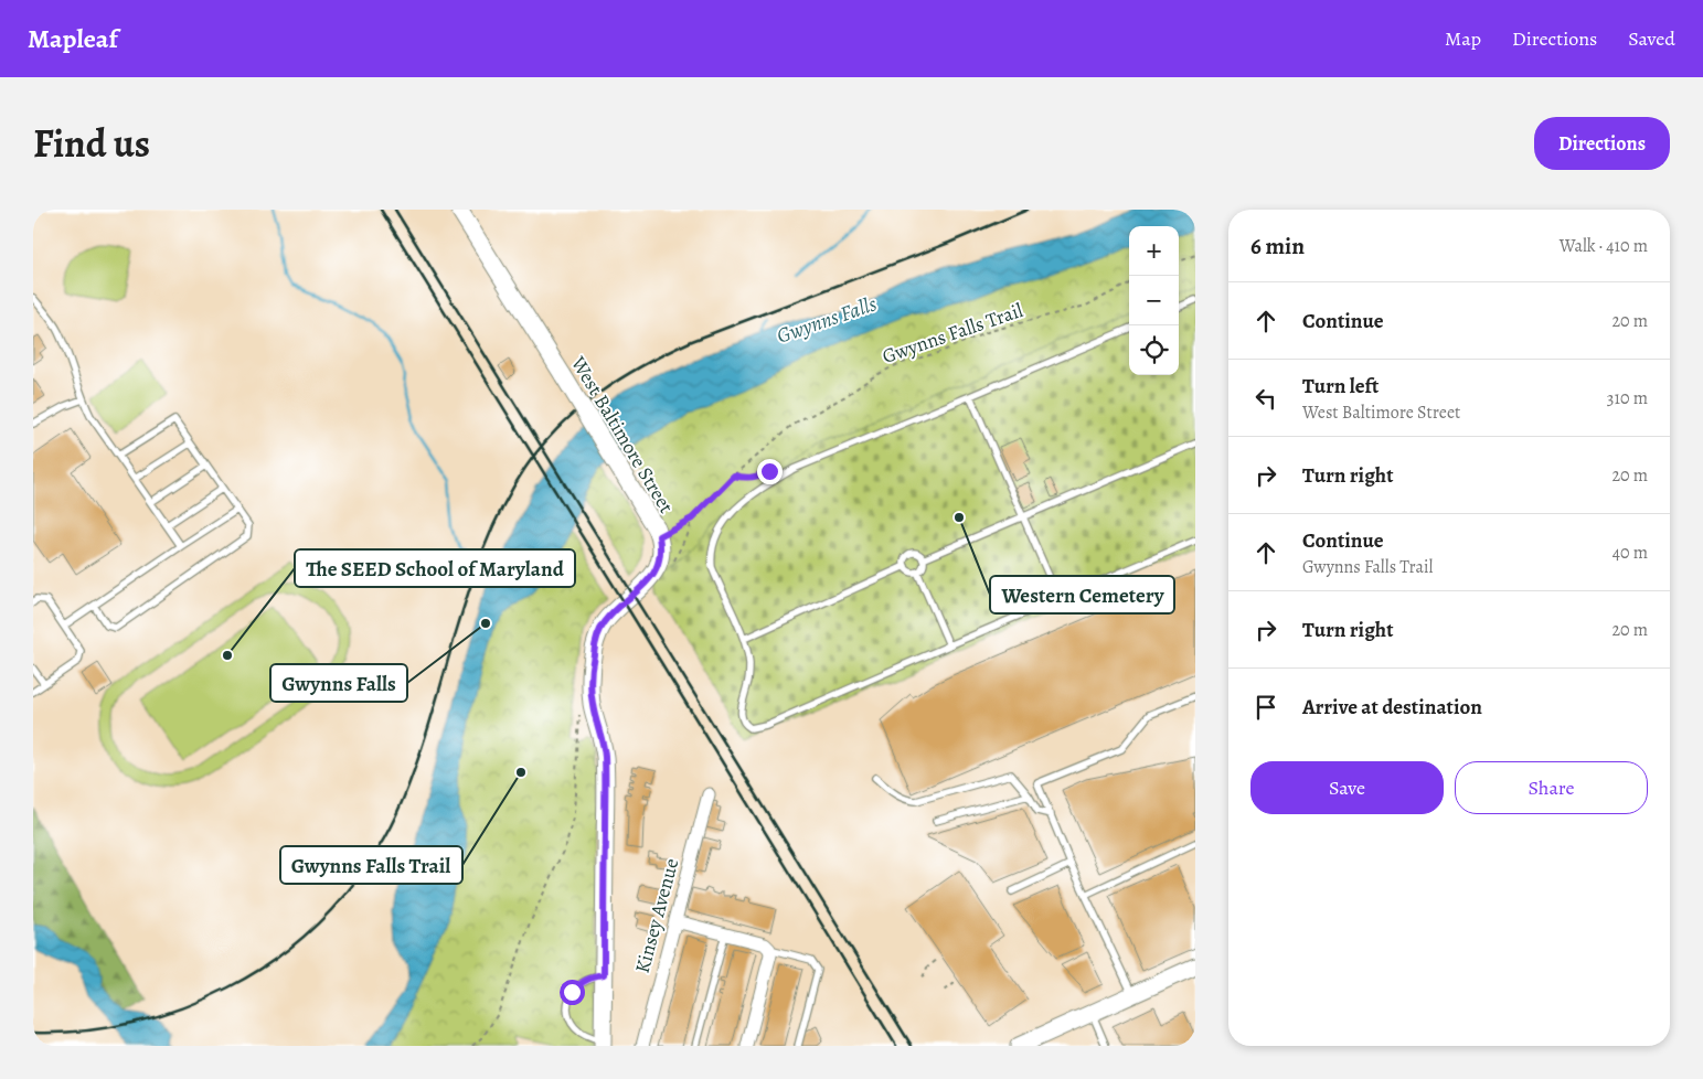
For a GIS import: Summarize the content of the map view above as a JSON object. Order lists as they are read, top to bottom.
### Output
{
  "streets": {
    "main road": ["West Baltimore Street"],
    "street": ["Kinsey Avenue"],
    "path": ["Gwynns Falls Trail"]
  },
  "crossings": [
    ["Gwynns Falls Trail", "West Baltimore Street"]
  ],
  "water": ["Gwynns Falls"],
  "places": [
    "Western Cemetery",
    "Gwynns Falls",
    "The SEED School of Maryland",
    "Gwynns Falls Trail"
  ],
  "page": {
    "header": "Mapleaf",
    "nav": ["Map", "Directions", "Saved"],
    "title": "Find us",
    "buttons": [
      "Directions",
      ["Save", "Share"]
    ],
    "heading": ["6 min", "Walk · 410 m"],
    "map_buttons": ["+", "−"],
    "list": [
      ["Continue", "20 m"],
      ["Turn left", "West Baltimore Street", "310 m"],
      ["Turn right", "20 m"],
      ["Continue", "Gwynns Falls Trail", "40 m"],
      ["Turn right", "20 m"],
      "Arrive at destination"
    ]
  }
}
